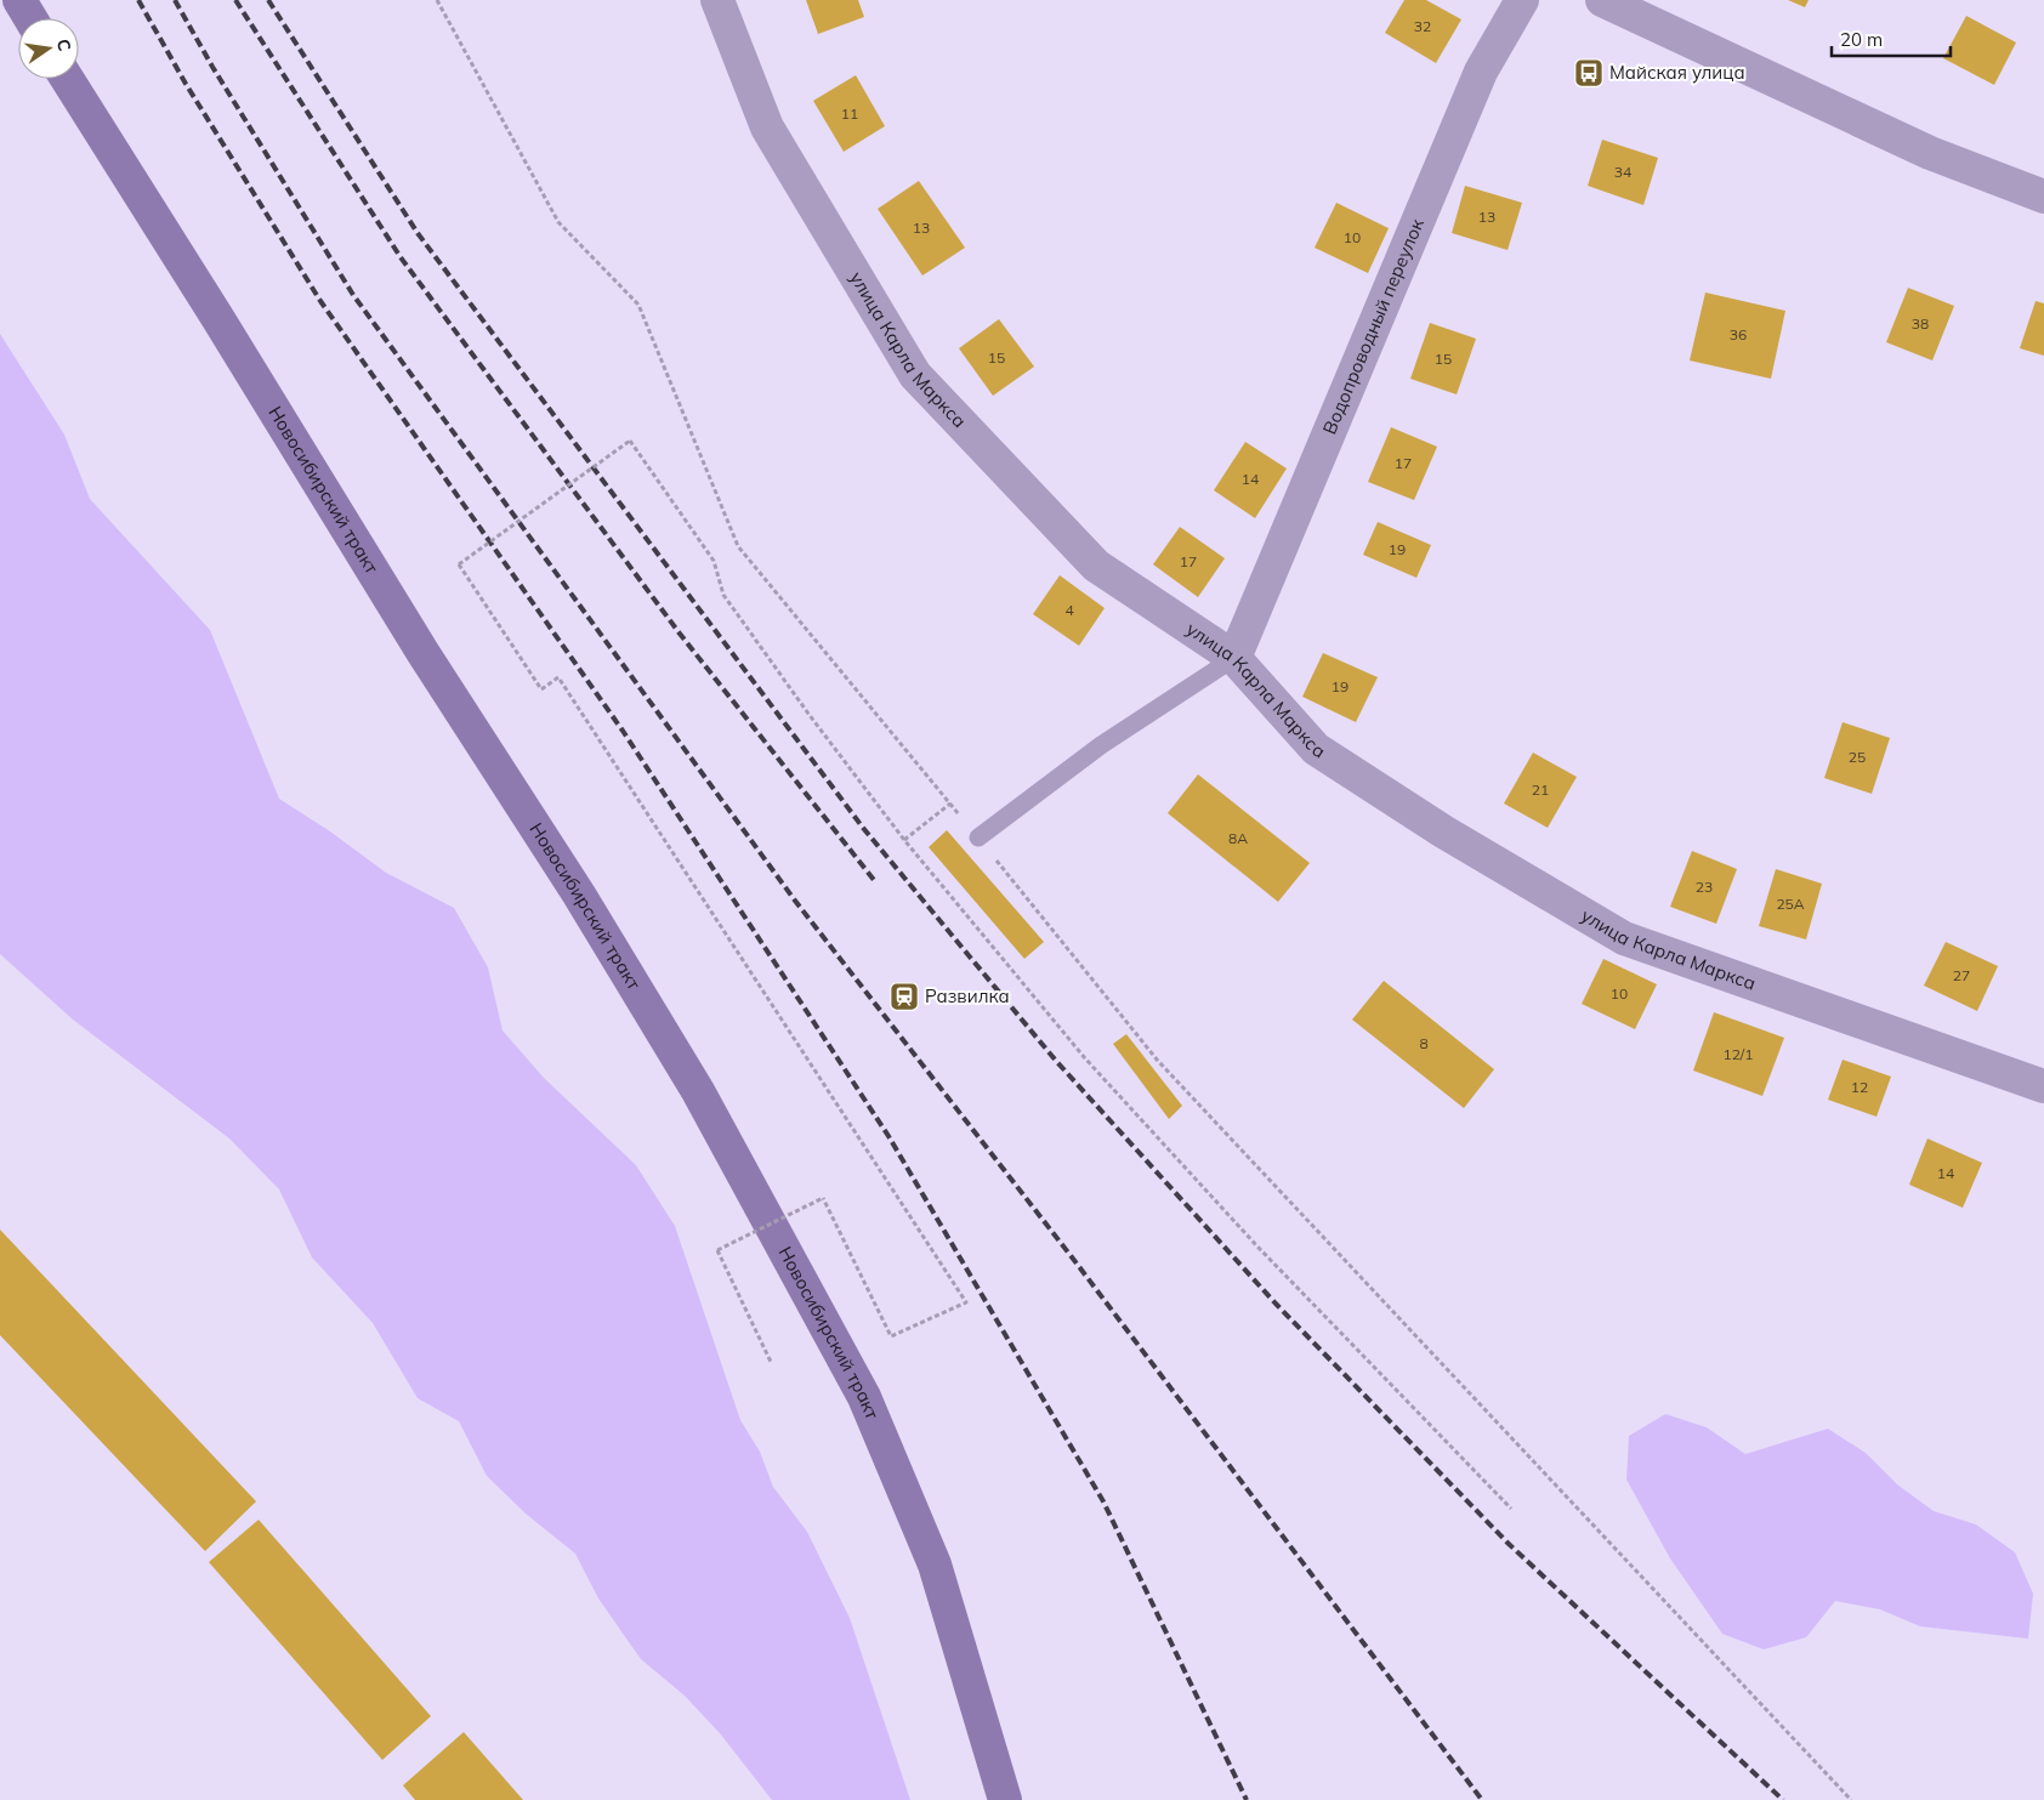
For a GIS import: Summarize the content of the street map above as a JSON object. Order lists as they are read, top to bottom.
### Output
{
  "streets": {
    "main road": ["Новосибирский тракт"],
    "street": ["Водопроводный переулок", "улица Карла Маркса"]
  },
  "crossings": [
    ["Водопроводный переулок", "улица Карла Маркса"]
  ],
  "places": {
    "bus stop": ["Майская улица"],
    "station": ["Развилка"]
  },
  "house_numbers": [
    "32",
    "11",
    "34",
    "13",
    "13",
    "10",
    "38",
    "36",
    "15",
    "15",
    "17",
    "14",
    "19",
    "17",
    "4",
    "19",
    "25",
    "21",
    "8А",
    "23",
    "25А",
    "27",
    "10",
    "8",
    "12/1",
    "12",
    "14"
  ],
  "scale_bar": "20 m",
  "north": "right"
}
